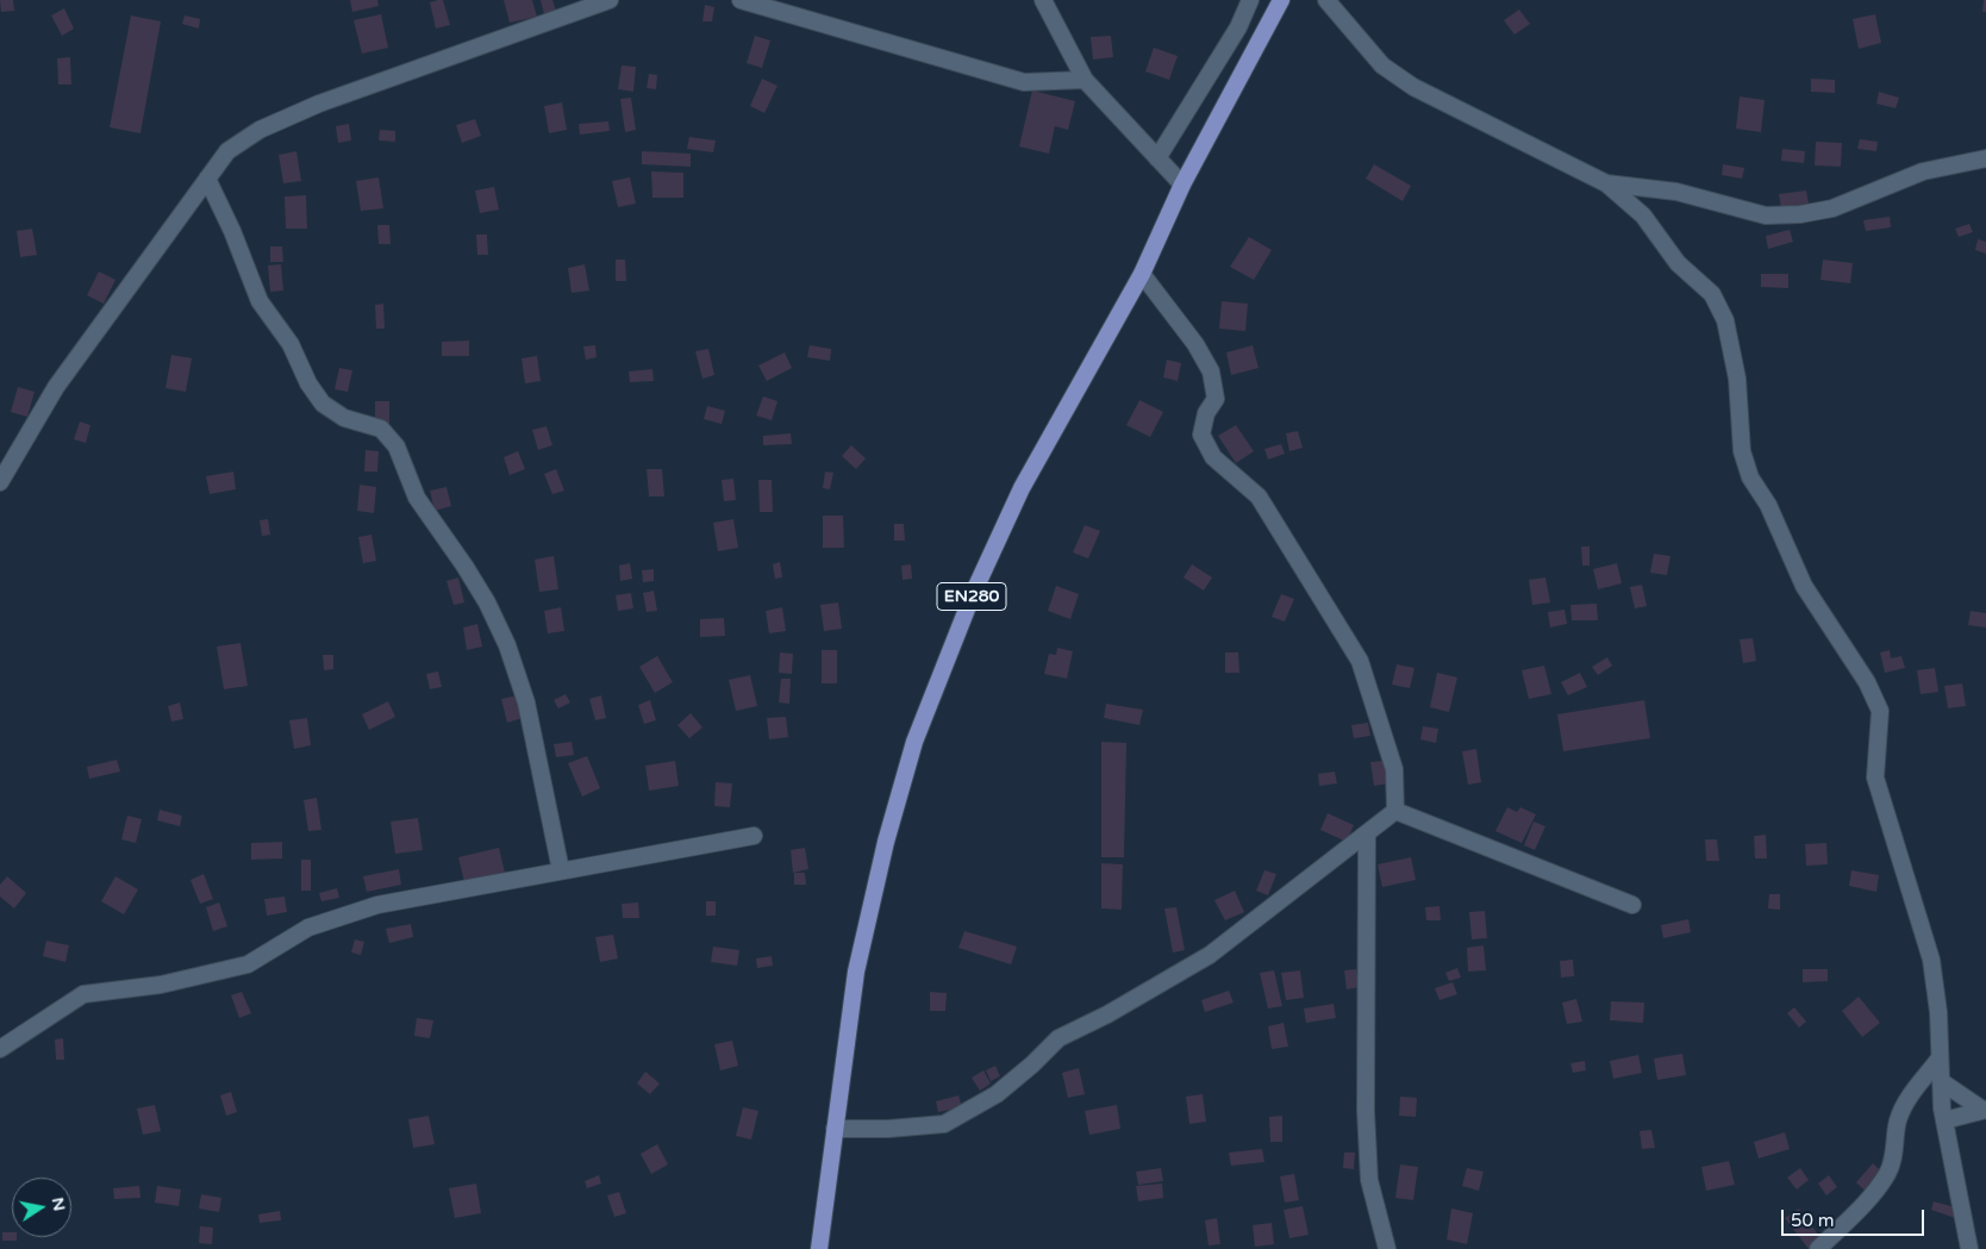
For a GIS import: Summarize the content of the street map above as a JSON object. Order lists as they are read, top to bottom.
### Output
{
  "streets": {
    "main road": ["EN280"]
  },
  "scale_bar": "50 m",
  "north": "right"
}
